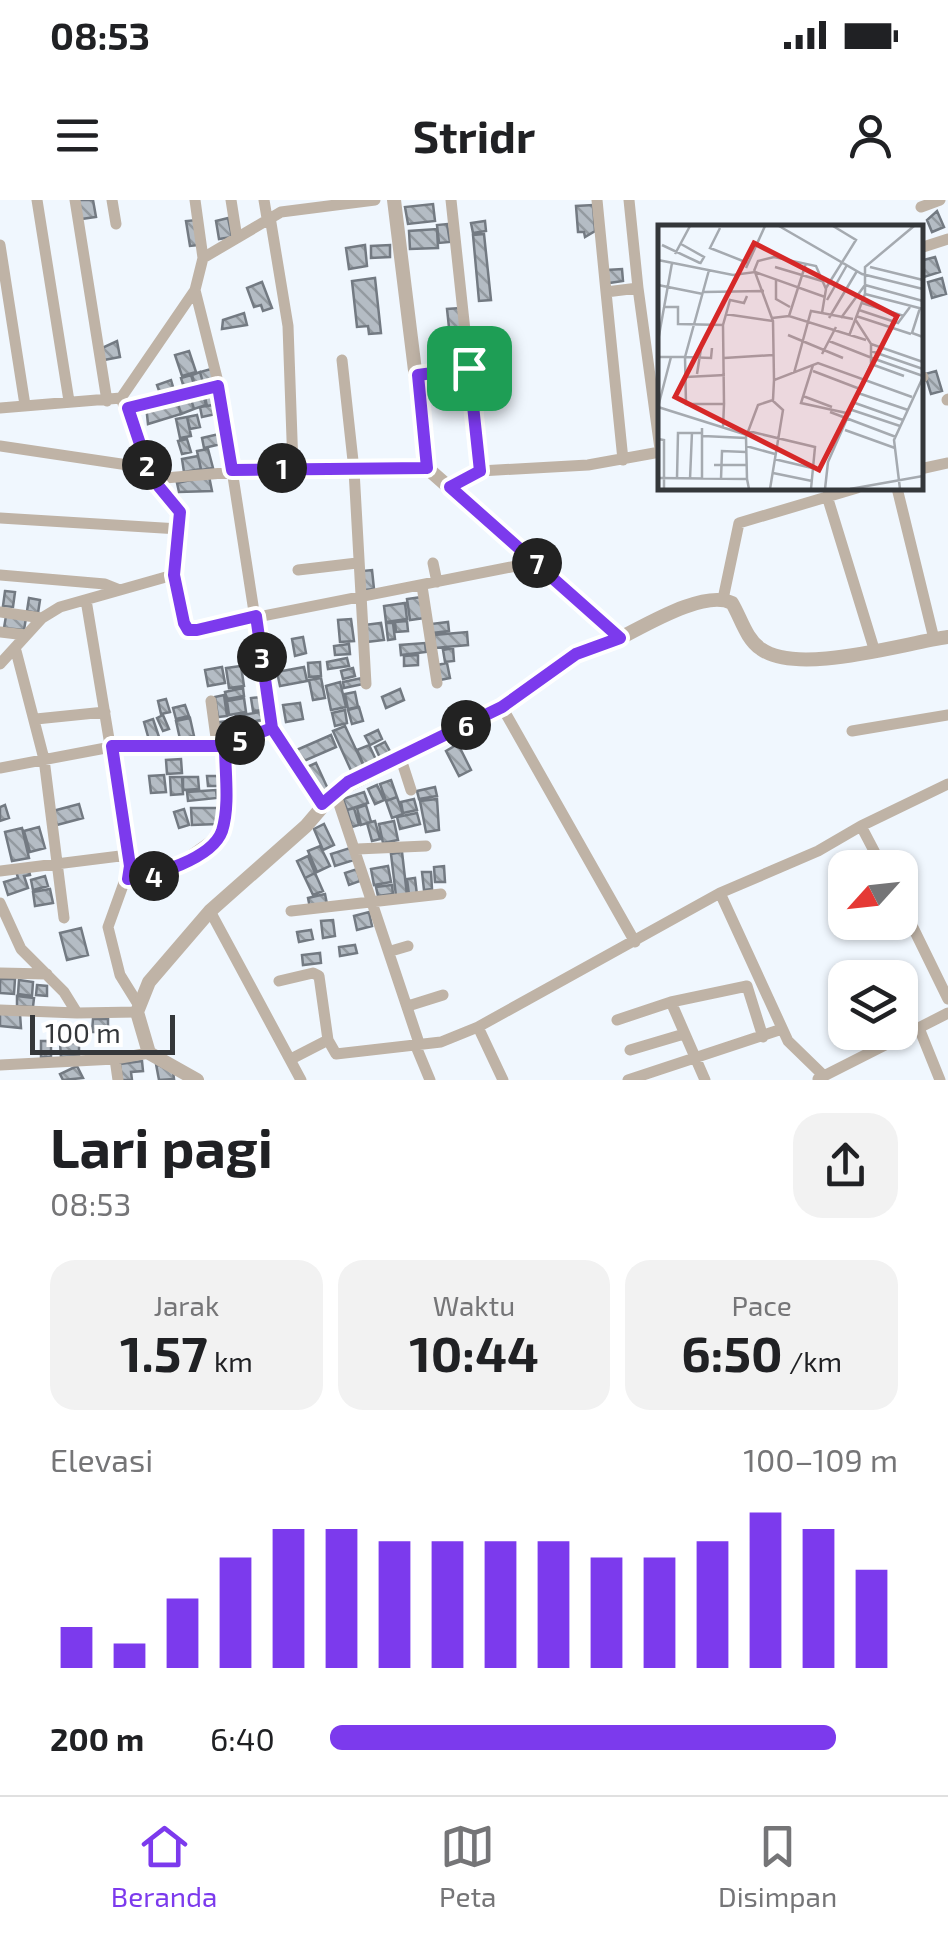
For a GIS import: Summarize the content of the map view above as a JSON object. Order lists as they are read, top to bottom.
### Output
{
  "scale_bar": "100 m",
  "north": "bottom left",
  "page": {
    "status": "08:53",
    "header": "Stridr",
    "pins": [
      "2",
      "1",
      "7",
      "3",
      "6",
      "5",
      "4"
    ],
    "scale": "100 m",
    "heading": ["Lari pagi", "08:53"],
    "stats": [
      ["Jarak", "1.57 km"],
      ["Waktu", "10:44"],
      ["Pace", "6:50 /km"]
    ],
    "chart": ["Elevasi", "100–109 m"],
    "list": [
      {
        "name": "200 m",
        "note": "6:40"
      }
    ],
    "tabs": ["Beranda", "Peta", "Disimpan"]
  }
}
